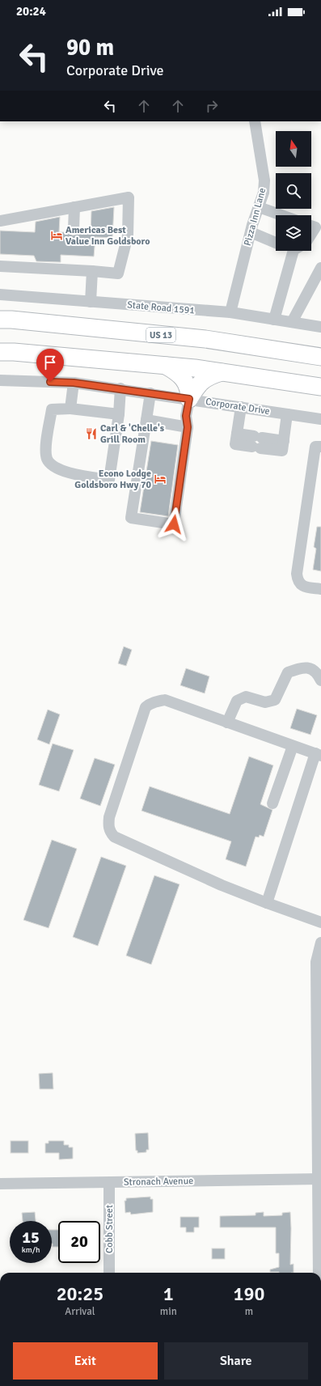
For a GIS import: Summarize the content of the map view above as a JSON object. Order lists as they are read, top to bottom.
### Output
{
  "streets": {
    "highway": ["US 13"],
    "street": [
      "Pizza Inn Lane",
      "State Road 1591",
      "Corporate Drive",
      "Stronach Avenue",
      "Cobb Street"
    ]
  },
  "crossings": [
    ["Pizza Inn Lane", "State Road 1591"],
    ["Stronach Avenue", "Cobb Street"]
  ],
  "places": {
    "hotel": ["Americas Best Value Inn Goldsboro", "Econo Lodge Goldsboro Hwy 70"],
    "restaurant": ["Carl & 'Chelle's Grill Room"]
  },
  "north": "top",
  "page": {
    "status": "20:24",
    "turn": ["90 m", "Corporate Drive"],
    "speed": "15 km/h",
    "limit": "20",
    "eta": [
      "20:25",
      "Arrival",
      "1",
      "min",
      "190",
      "m"
    ],
    "buttons": ["Exit", "Share"]
  }
}
